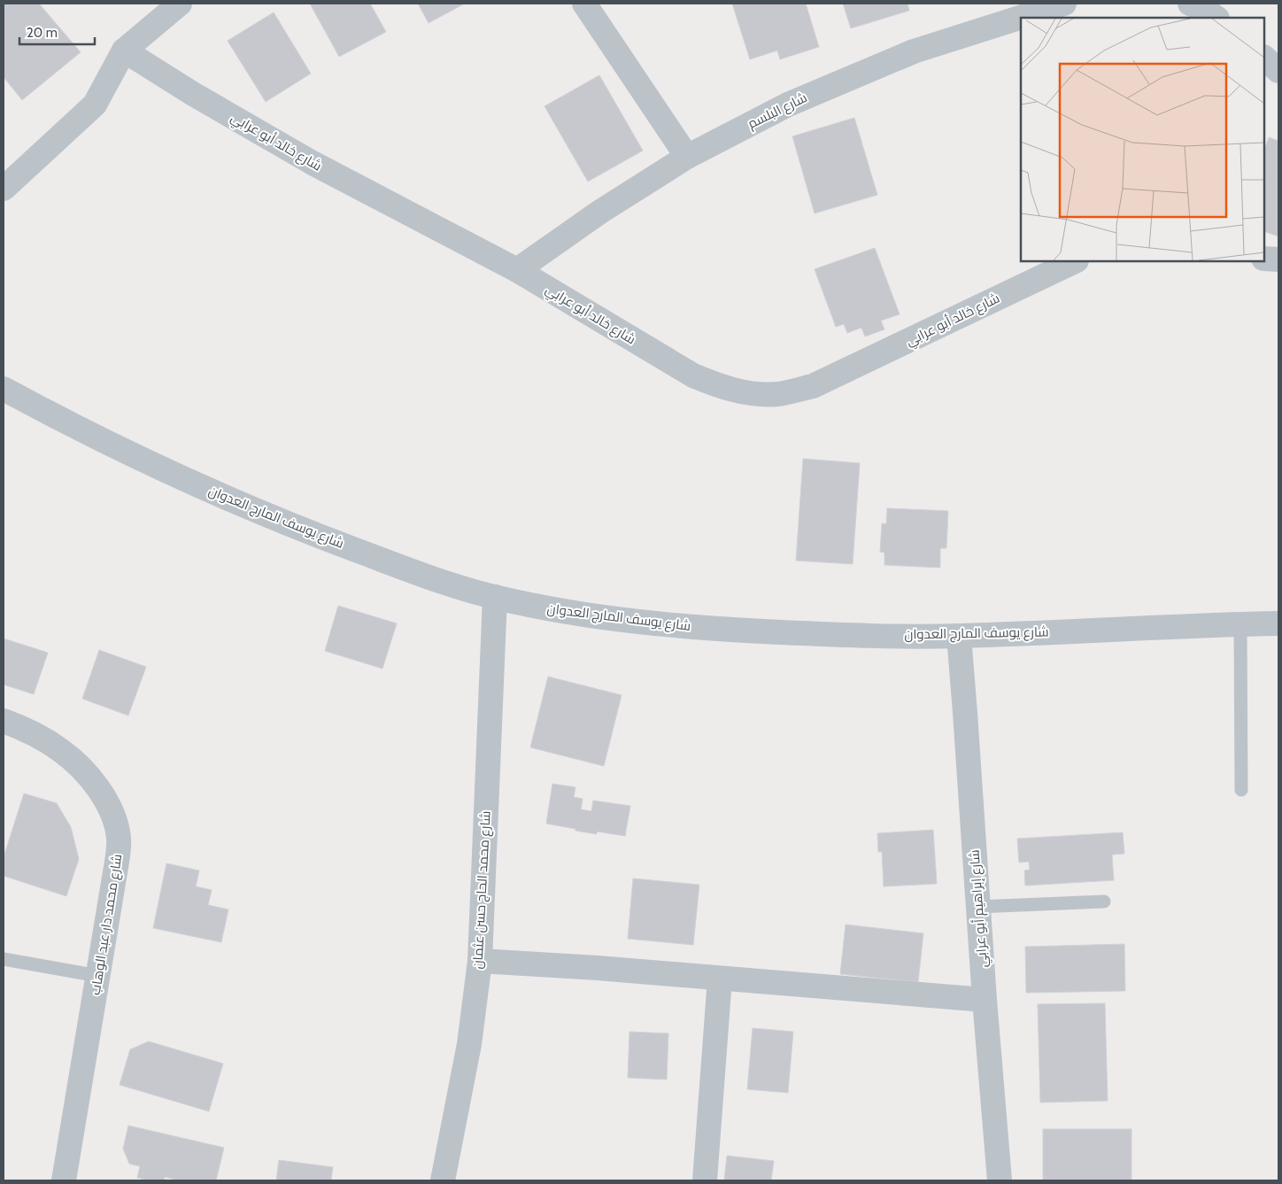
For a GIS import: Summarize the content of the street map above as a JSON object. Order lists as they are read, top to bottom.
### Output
{
  "streets": {
    "street": [
      "شارع البلسم",
      "شارع خالد أبو عرابي",
      "شارع يوسف المارج العدوان",
      "شارع محمد الحاج حسن عثمان",
      "شارع إبراهيم أبو عرابي",
      "شارع محمد دار عبد الوهاب"
    ]
  },
  "crossings": [
    ["شارع البلسم", "شارع خالد أبو عرابي"],
    ["شارع يوسف المارج العدوان", "شارع محمد الحاج حسن عثمان"],
    ["شارع يوسف المارج العدوان", "شارع إبراهيم أبو عرابي"]
  ],
  "scale_bar": "20 m"
}
